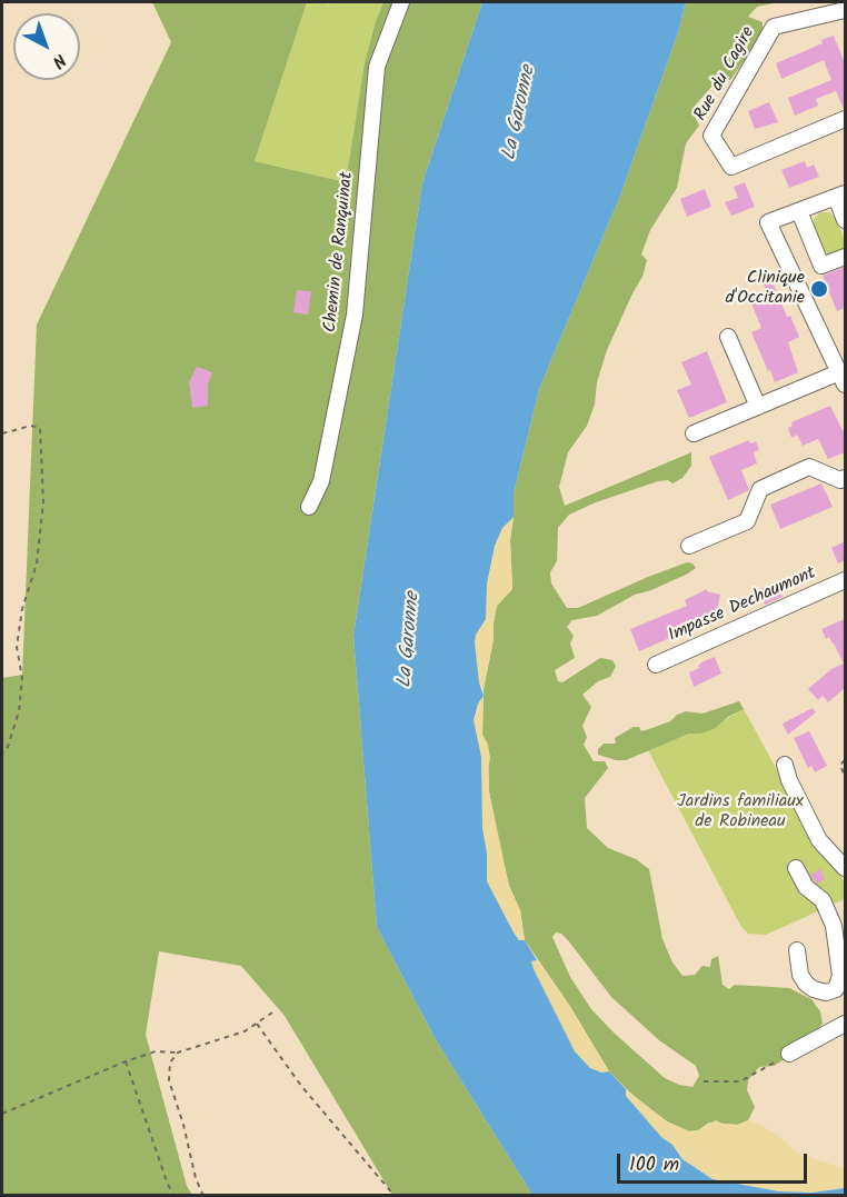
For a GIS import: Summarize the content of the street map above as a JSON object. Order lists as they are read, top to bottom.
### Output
{
  "streets": {
    "street": ["Rue du Cagire", "Chemin de Ranquinat", "Impasse Dechaumont"]
  },
  "water": ["La Garonne"],
  "parks": ["Jardins familiaux de Robineau"],
  "places": ["Clinique d'Occitanie"],
  "scale_bar": "100 m",
  "north": "bottom right"
}
